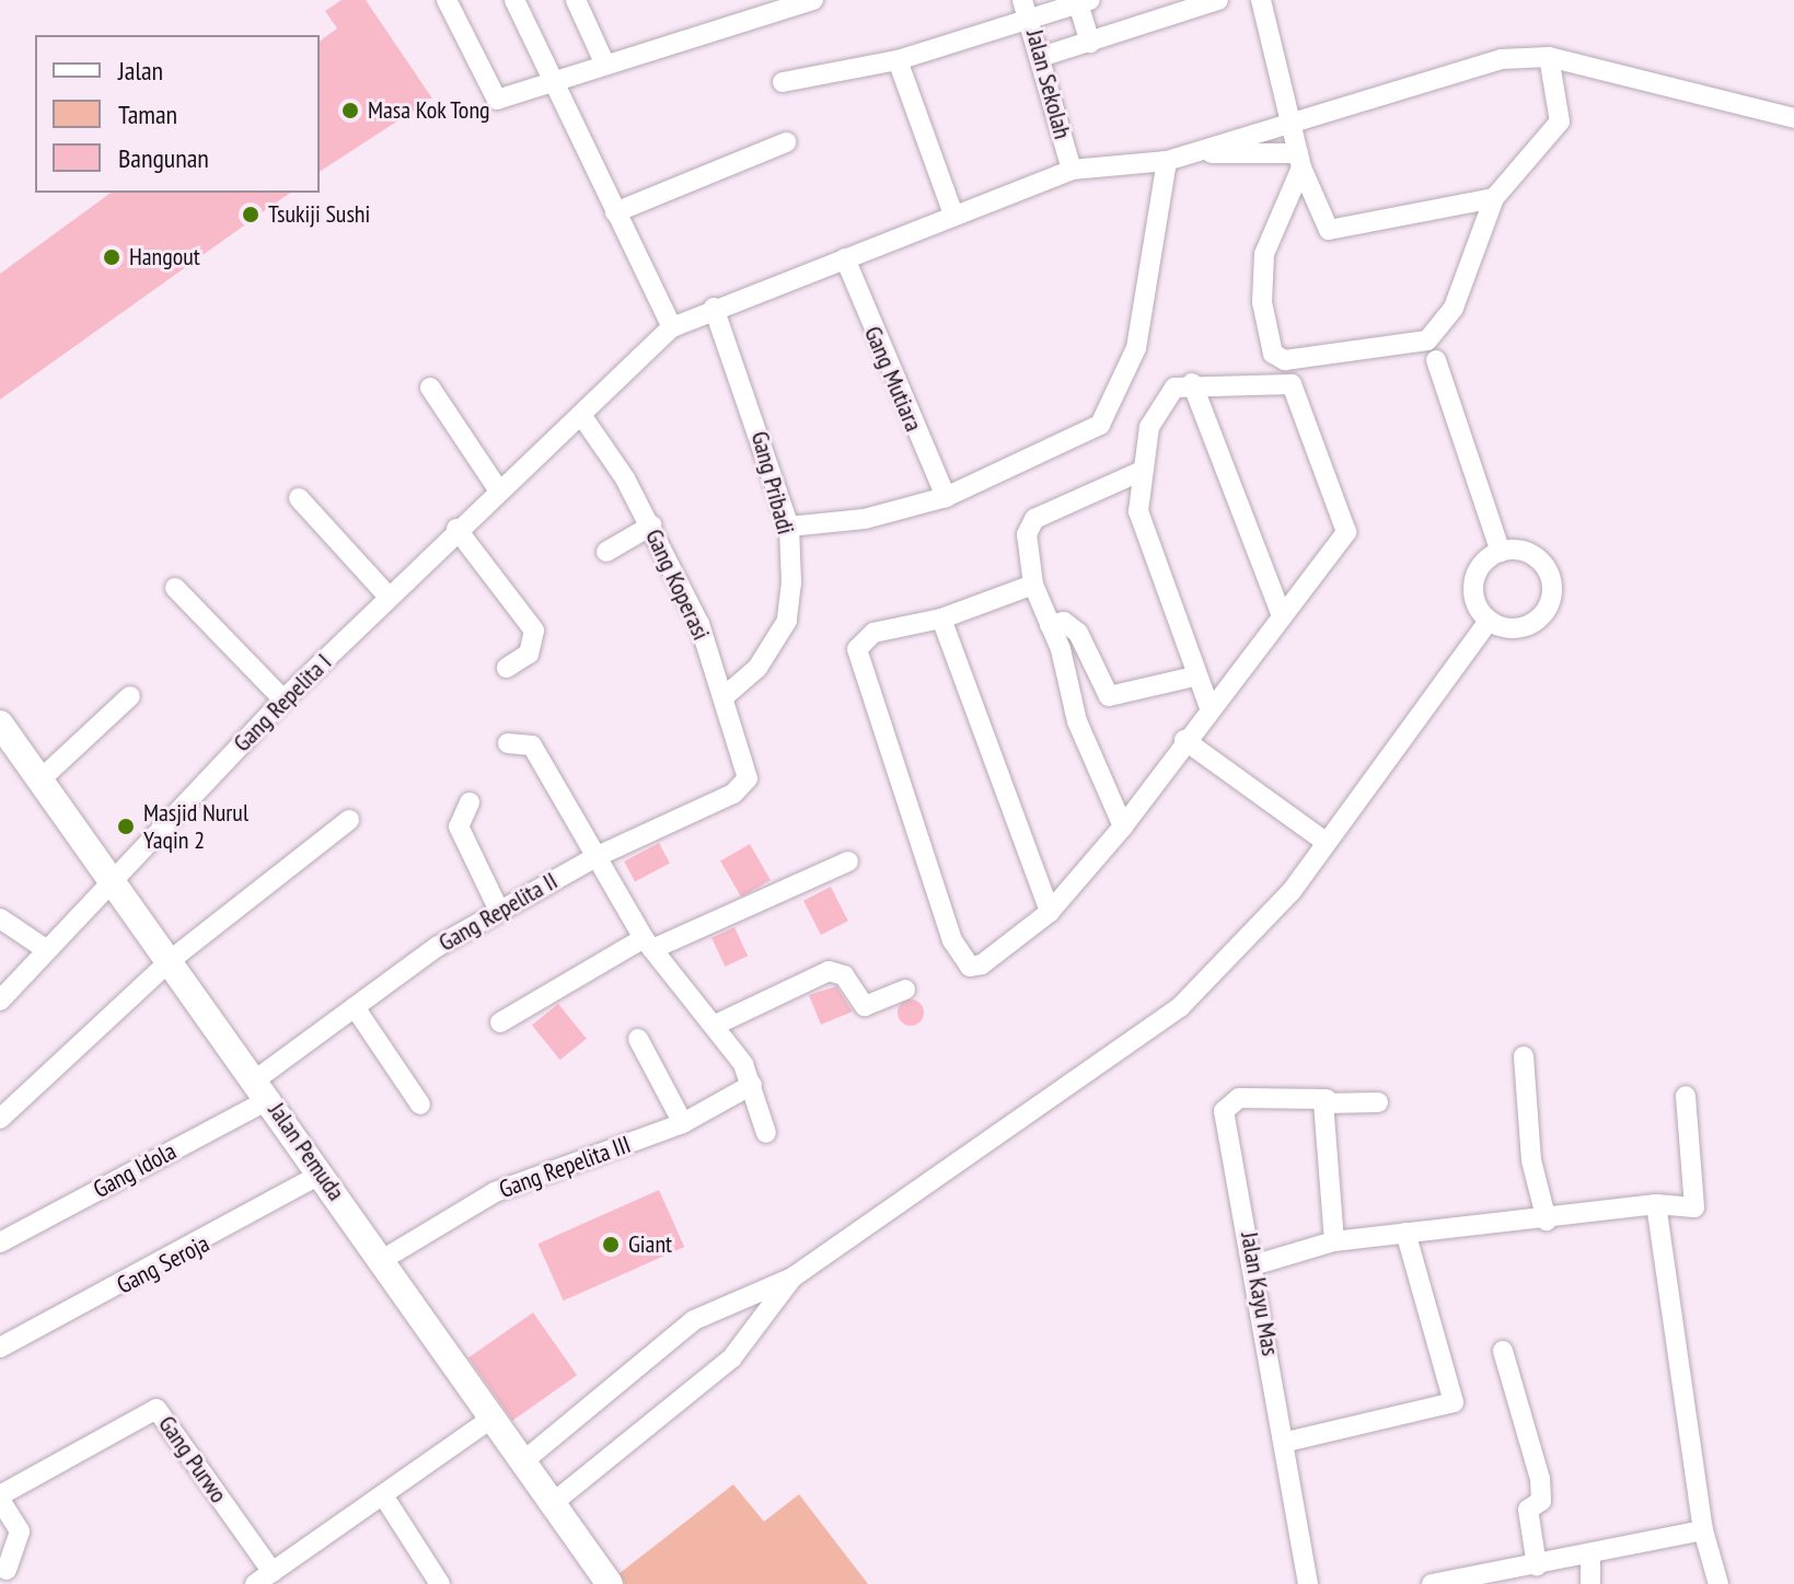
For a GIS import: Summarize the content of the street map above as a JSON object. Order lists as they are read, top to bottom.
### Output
{
  "streets": {
    "main road": ["Jalan Pemuda"],
    "street": [
      "Jalan Sekolah",
      "Gang Mutiara",
      "Gang Pribadi",
      "Gang Koperasi",
      "Gang Repelita I",
      "Gang Repelita II",
      "Gang Repelita III",
      "Gang Idola",
      "Gang Seroja",
      "Jalan Kayu Mas",
      "Gang Purwo"
    ]
  },
  "crossings": [
    ["Jalan Sekolah", "Gang Repelita I"],
    ["Gang Mutiara", "Gang Repelita I"],
    ["Gang Pribadi", "Gang Koperasi"],
    ["Gang Pribadi", "Gang Repelita I"],
    ["Gang Koperasi", "Gang Repelita I"],
    ["Gang Koperasi", "Gang Repelita II"],
    ["Gang Repelita I", "Jalan Pemuda"],
    ["Gang Repelita II", "Jalan Pemuda"],
    ["Gang Repelita II", "Gang Idola"],
    ["Jalan Pemuda", "Gang Repelita III"],
    ["Jalan Pemuda", "Gang Idola"],
    ["Jalan Pemuda", "Gang Seroja"]
  ],
  "places": [
    "Masa Kok Tong",
    "Tsukiji Sushi",
    "Hangout",
    "Masjid Nurul Yaqin 2",
    "Giant"
  ],
  "legend": ["Jalan", "Taman", "Bangunan"]
}
